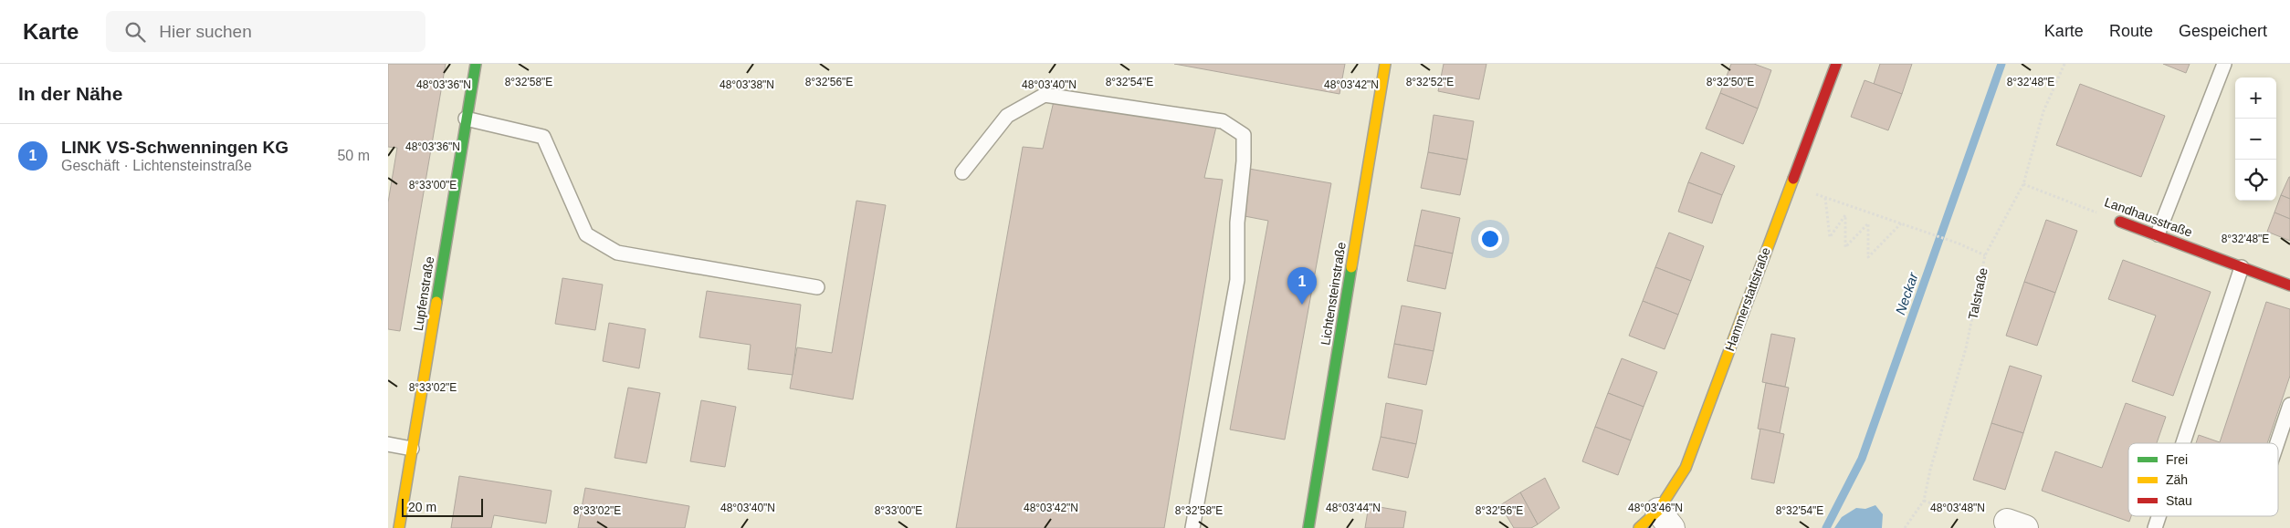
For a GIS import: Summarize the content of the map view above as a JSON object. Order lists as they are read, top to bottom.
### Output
{
  "streets": {
    "street": [
      "Landhausstraße",
      "Lupfenstraße",
      "Lichtensteinstraße",
      "Hammerstattstraße"
    ],
    "path": ["Talstraße"]
  },
  "crossings": [
    ["Landhausstraße", "Talstraße"]
  ],
  "water": ["Neckar"],
  "legend": ["Frei", "Zäh", "Stau"],
  "scale_bar": "20 m",
  "page": {
    "header": "Karte",
    "search": "Hier suchen",
    "nav": ["Karte", "Route", "Gespeichert"],
    "heading": "In der Nähe",
    "map_buttons": ["+", "−"],
    "list": [
      {
        "mark": "1",
        "name": "LINK VS-Schwenningen KG",
        "note": "Geschäft · Lichtensteinstraße",
        "value": "50 m"
      }
    ],
    "pins": "1",
    "scale": "20 m"
  },
  "coordinates": [
    "8°32'56\"E",
    "8°32'54\"E",
    "8°32'52\"E",
    "8°32'50\"E",
    "8°32'58\"E",
    "8°32'48\"E",
    "48°03'36\"N",
    "48°03'38\"N",
    "48°03'40\"N",
    "48°03'42\"N",
    "8°33'00\"E",
    "8°33'02\"E",
    "48°03'44\"N",
    "48°03'46\"N",
    "48°03'48\"N"
  ]
}
